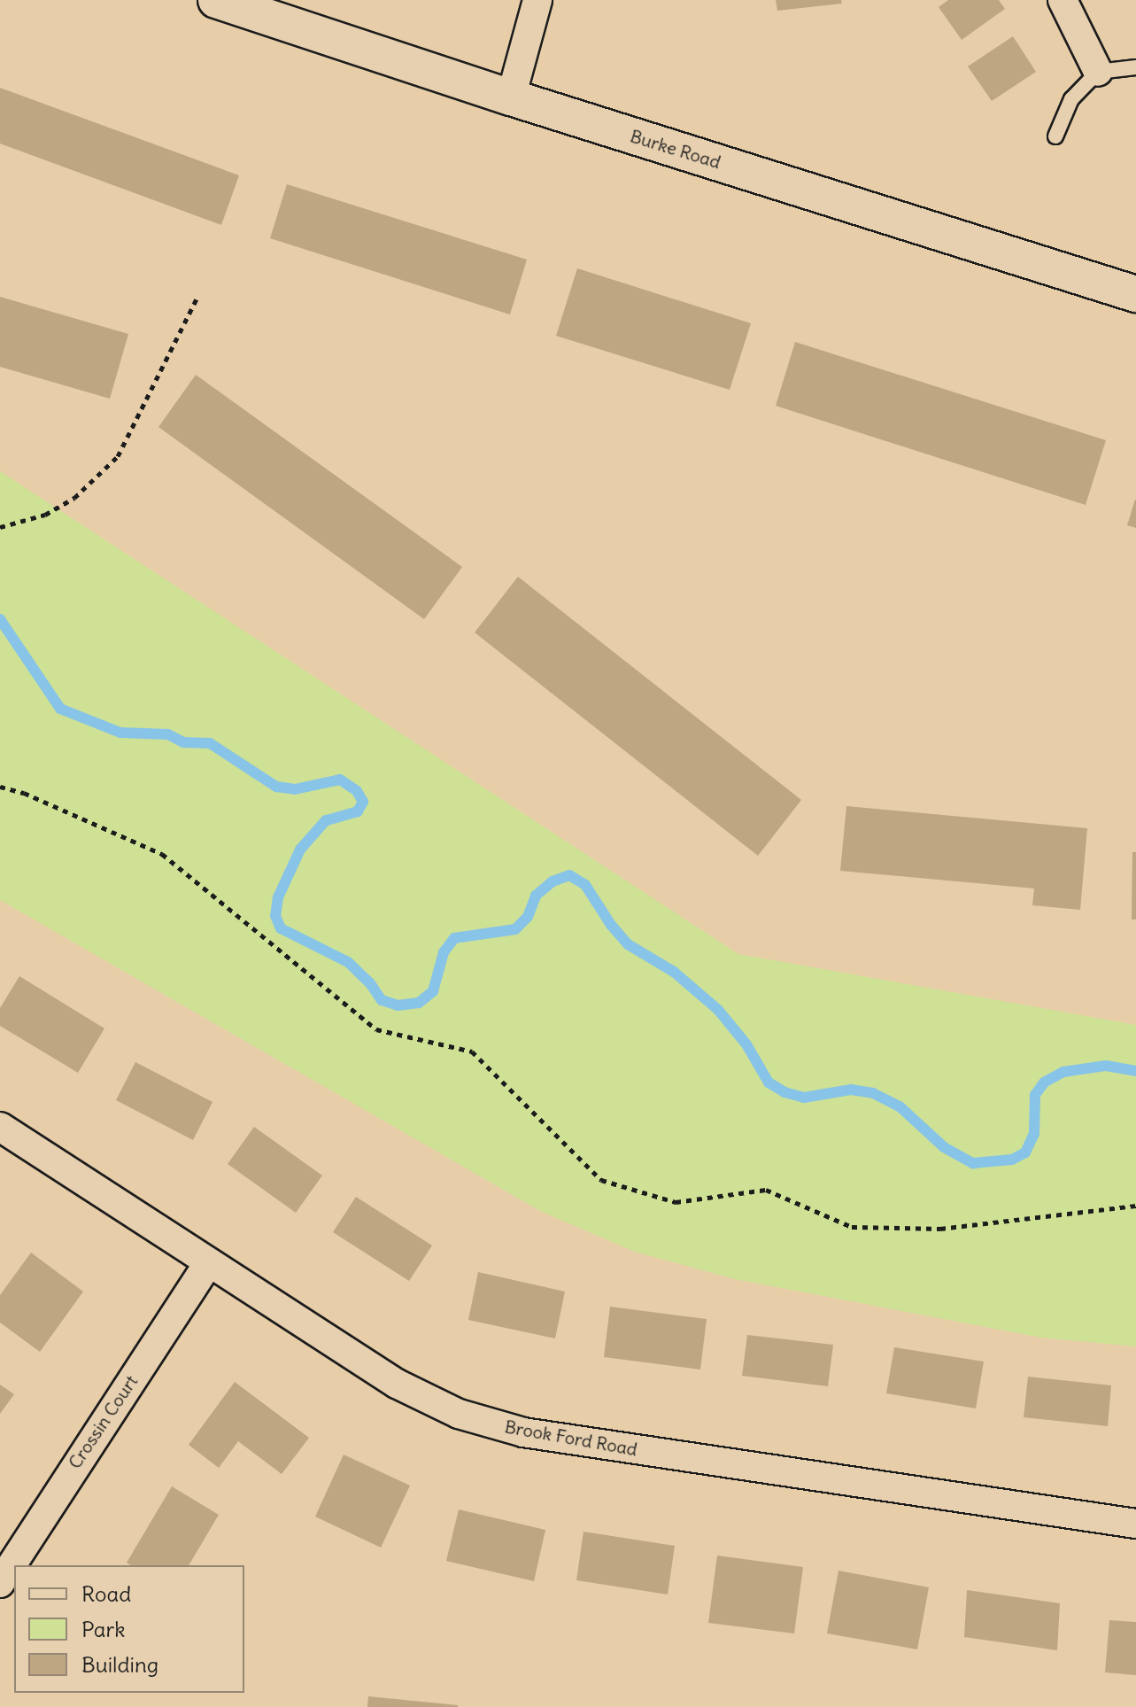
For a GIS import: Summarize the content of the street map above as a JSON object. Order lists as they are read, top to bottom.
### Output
{
  "streets": {
    "street": ["Burke Road", "Crossin Court", "Brook Ford Road"]
  },
  "crossings": [
    ["Crossin Court", "Brook Ford Road"]
  ],
  "legend": ["Road", "Park", "Building"]
}
